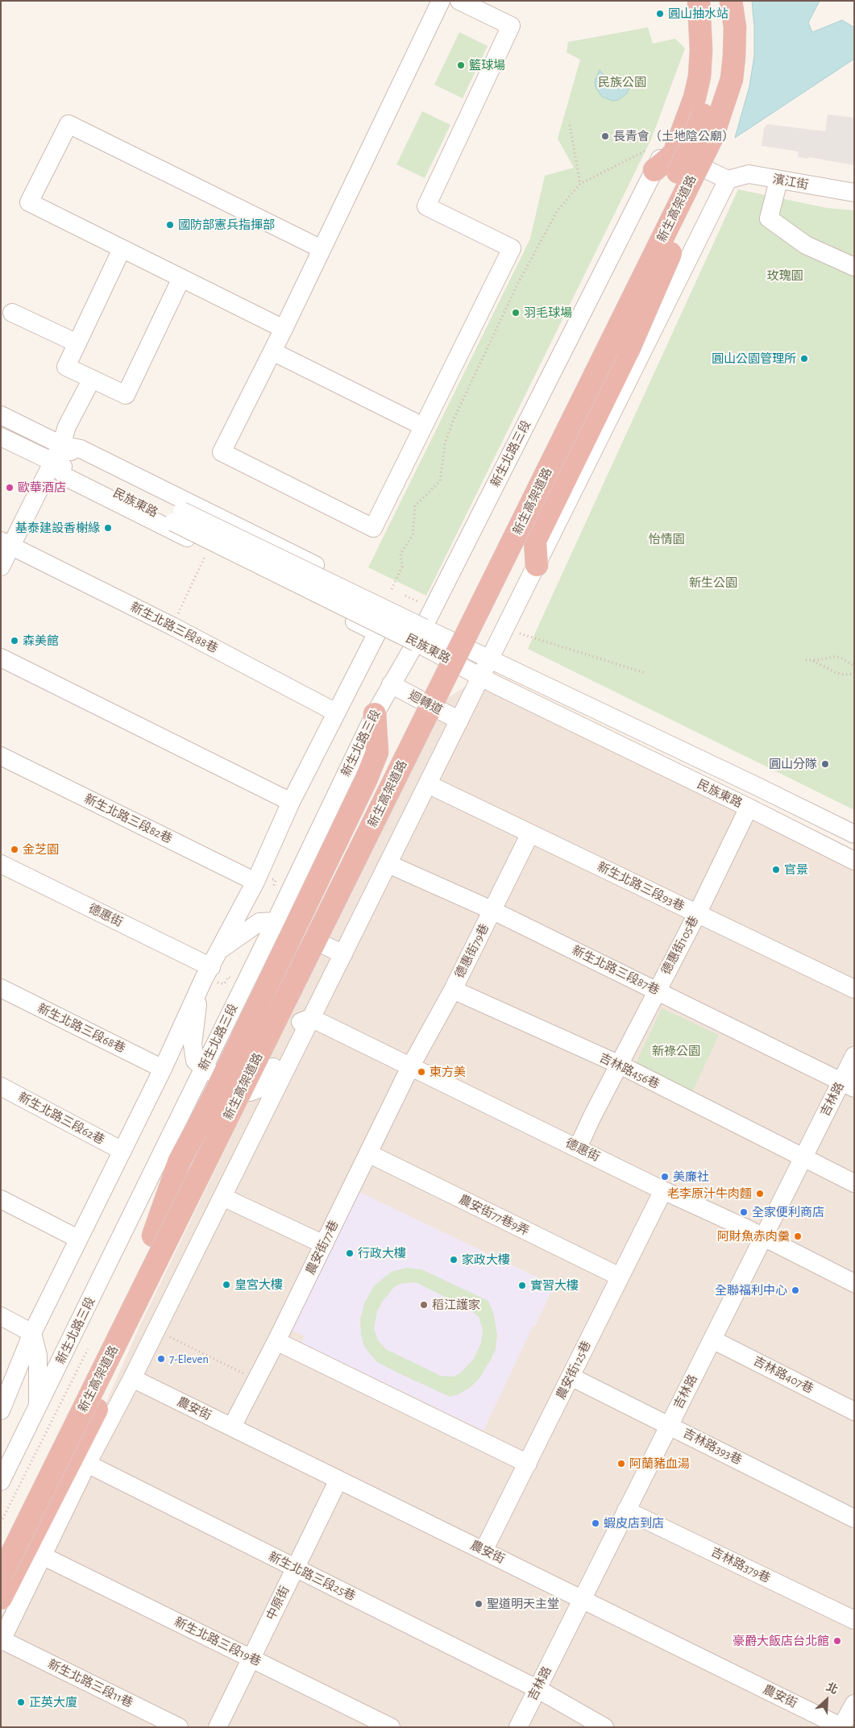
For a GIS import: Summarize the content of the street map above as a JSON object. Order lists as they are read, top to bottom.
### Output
{
  "streets": {
    "highway": ["新生高架道路"],
    "street": [
      "濱江街",
      "新生北路三段",
      "民族東路",
      "新生北路三段88巷",
      "迴轉道",
      "新生北路三段82巷",
      "新生北路三段93巷",
      "德惠街",
      "德惠街105巷",
      "德惠街79巷",
      "新生北路三段87巷",
      "新生北路三段68巷",
      "吉林路456巷",
      "吉林路",
      "新生北路三段62巷",
      "農安街77巷9弄",
      "農安街77巷",
      "農安街125巷",
      "吉林路407巷",
      "農安街",
      "吉林路393巷",
      "吉林路379巷",
      "新生北路三段25巷",
      "中原街",
      "新生北路三段19巷",
      "新生北路三段11巷"
    ]
  },
  "crossings": [
    ["新生北路三段", "民族東路"],
    ["新生北路三段", "迴轉道"],
    ["民族東路", "德惠街105巷"],
    ["新生北路三段93巷", "德惠街105巷"],
    ["新生北路三段93巷", "德惠街79巷"],
    ["德惠街", "德惠街105巷"],
    ["德惠街", "德惠街79巷"],
    ["德惠街", "吉林路"],
    ["德惠街", "農安街77巷"],
    ["德惠街", "農安街125巷"],
    ["德惠街105巷", "新生北路三段87巷"],
    ["德惠街105巷", "吉林路456巷"],
    ["德惠街79巷", "新生北路三段87巷"],
    ["德惠街79巷", "吉林路456巷"],
    ["德惠街79巷", "農安街77巷"],
    ["新生北路三段87巷", "吉林路"],
    ["吉林路456巷", "吉林路"],
    ["吉林路", "吉林路407巷"],
    ["吉林路", "農安街"],
    ["吉林路", "吉林路393巷"],
    ["吉林路", "吉林路379巷"],
    ["吉林路", "新生北路三段25巷"],
    ["農安街77巷9弄", "農安街77巷"],
    ["農安街77巷9弄", "農安街125巷"],
    ["農安街77巷", "農安街"],
    ["農安街125巷", "農安街"],
    ["農安街125巷", "吉林路393巷"],
    ["農安街", "中原街"],
    ["新生北路三段25巷", "中原街"],
    ["中原街", "新生北路三段19巷"]
  ],
  "parks": [
    "民族公園",
    "玫瑰園",
    "怡情園",
    "新生公園",
    "新祿公園"
  ],
  "places": [
    "圓山抽水站",
    "籃球場",
    "長青會（土地陰公廟）",
    "國防部憲兵指揮部",
    "羽毛球場",
    "圓山公園管理所",
    "歐華酒店",
    "基泰建設香榭緣",
    "森美館",
    "圓山分隊",
    "金芝園",
    "官景",
    "東方美",
    "美廉社",
    "老李原汁牛肉麵",
    "全家便利商店",
    "阿財魚赤肉羹",
    "行政大樓",
    "家政大樓",
    "皇宮大樓",
    "實習大樓",
    "全聯福利中心",
    "稻江護家",
    "7-Eleven",
    "阿蘭豬血湯",
    "蝦皮店到店",
    "聖道明天主堂",
    "豪爵大飯店台北館",
    "正英大廈"
  ],
  "north": "top right"
}
